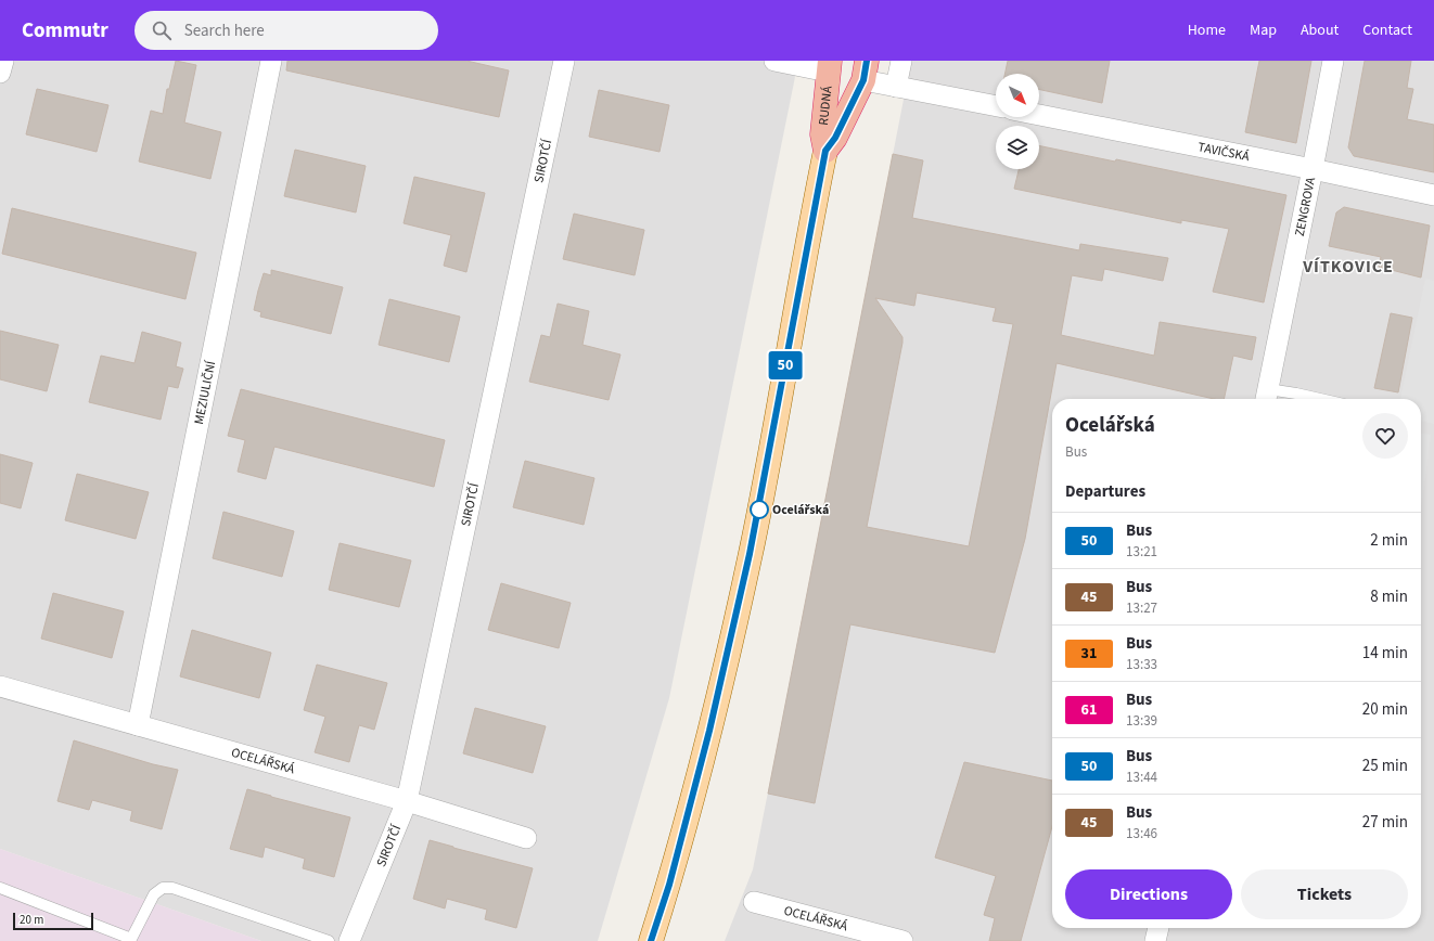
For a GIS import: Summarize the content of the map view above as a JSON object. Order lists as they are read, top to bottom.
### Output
{
  "streets": {
    "highway": ["RUDNÁ"],
    "street": [
      "TAVIČSKÁ",
      "SIROTČÍ",
      "ZENGROVA",
      "MEZIULIČNÍ",
      "OCELÁŘSKÁ"
    ]
  },
  "crossings": [
    ["TAVIČSKÁ", "ZENGROVA"],
    ["SIROTČÍ", "OCELÁŘSKÁ"],
    ["MEZIULIČNÍ", "OCELÁŘSKÁ"]
  ],
  "districts": ["VÍTKOVICE"],
  "places": ["Ocelářská"],
  "lines": ["bus line 50"],
  "scale_bar": "20 m",
  "north": "bottom right",
  "page": {
    "header": "Commutr",
    "search": "Search here",
    "nav": [
      "Home",
      "Map",
      "About",
      "Contact"
    ],
    "on_map": "50",
    "heading": [
      ["Ocelářská", "Bus"],
      "Departures"
    ],
    "list": [
      {
        "mark": "50",
        "name": "Bus",
        "note": "13:21",
        "value": "2 min"
      },
      {
        "mark": "45",
        "name": "Bus",
        "note": "13:27",
        "value": "8 min"
      },
      {
        "mark": "31",
        "name": "Bus",
        "note": "13:33",
        "value": "14 min"
      },
      {
        "mark": "61",
        "name": "Bus",
        "note": "13:39",
        "value": "20 min"
      },
      {
        "mark": "50",
        "name": "Bus",
        "note": "13:44",
        "value": "25 min"
      },
      {
        "mark": "45",
        "name": "Bus",
        "note": "13:46",
        "value": "27 min"
      }
    ],
    "buttons": ["Directions", "Tickets"],
    "scale": "20 m"
  }
}
